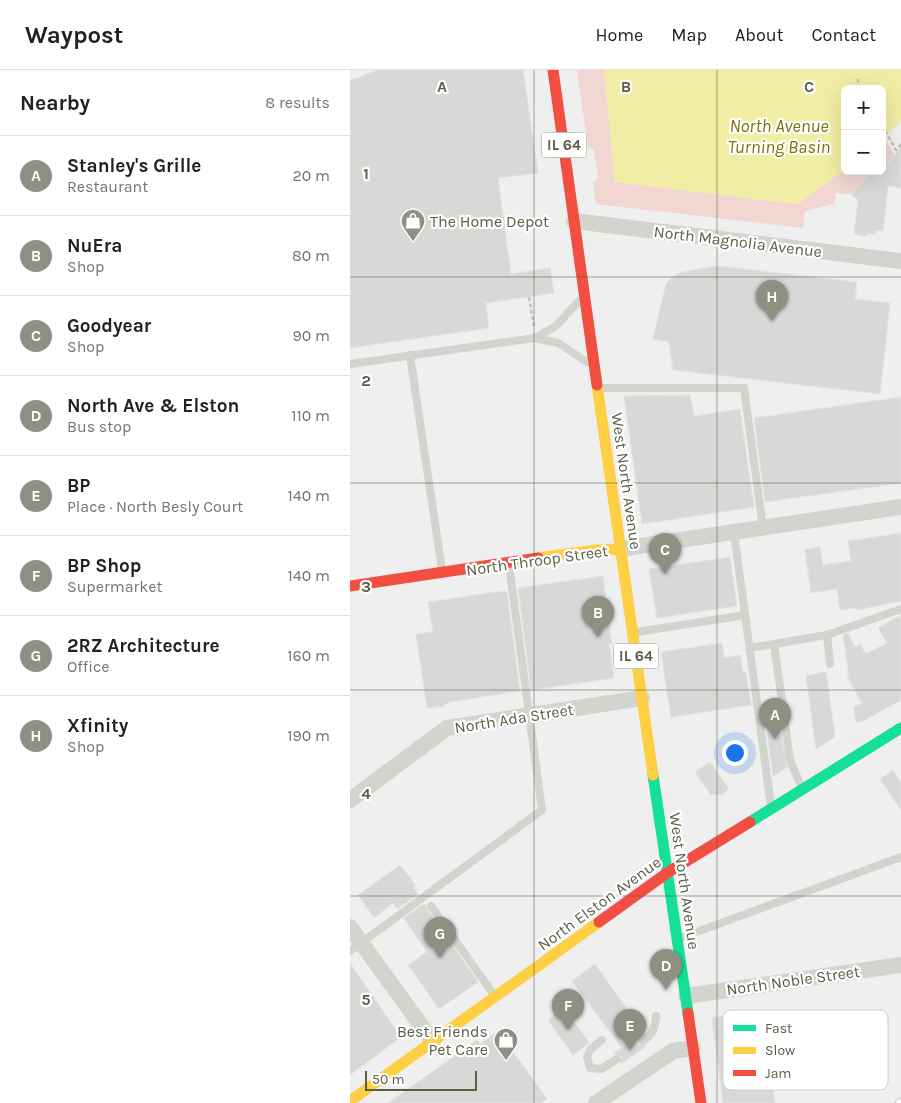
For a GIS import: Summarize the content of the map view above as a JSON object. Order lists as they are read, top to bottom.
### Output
{
  "streets": {
    "main road": [
      "IL 64",
      "West North Avenue",
      "North Throop Street",
      "North Elston Avenue"
    ],
    "street": ["North Magnolia Avenue", "North Ada Street", "North Noble Street"]
  },
  "crossings": [
    ["North Magnolia Avenue", "West North Avenue"],
    ["West North Avenue", "North Throop Street"],
    ["West North Avenue", "North Ada Street"],
    ["West North Avenue", "North Elston Avenue"],
    ["West North Avenue", "North Noble Street"]
  ],
  "water": ["North Avenue Turning Basin"],
  "places": {
    "shop": ["The Home Depot", "Best Friends Pet Care"]
  },
  "legend": ["Fast", "Slow", "Jam"],
  "scale_bar": "50 m",
  "page": {
    "header": "Waypost",
    "nav": [
      "Home",
      "Map",
      "About",
      "Contact"
    ],
    "heading": ["Nearby", "8 results"],
    "map_buttons": ["+", "−"],
    "list": [
      {
        "mark": "A",
        "name": "Stanley's Grille",
        "note": "Restaurant",
        "value": "20 m"
      },
      {
        "mark": "B",
        "name": "NuEra",
        "note": "Shop",
        "value": "80 m"
      },
      {
        "mark": "C",
        "name": "Goodyear",
        "note": "Shop",
        "value": "90 m"
      },
      {
        "mark": "D",
        "name": "North Ave & Elston",
        "note": "Bus stop",
        "value": "110 m"
      },
      {
        "mark": "E",
        "name": "BP",
        "note": "Place · North Besly Court",
        "value": "140 m"
      },
      {
        "mark": "F",
        "name": "BP Shop",
        "note": "Supermarket",
        "value": "140 m"
      },
      {
        "mark": "G",
        "name": "2RZ Architecture",
        "note": "Office",
        "value": "160 m"
      },
      {
        "mark": "H",
        "name": "Xfinity",
        "note": "Shop",
        "value": "190 m"
      }
    ],
    "pins": [
      "H",
      "C",
      "B",
      "A",
      "G",
      "D",
      "F",
      "E"
    ],
    "scale": "50 m"
  },
  "grid": {
    "columns": ["A", "B", "C"],
    "rows": [
      "1",
      "2",
      "3",
      "4",
      "5"
    ]
  }
}
